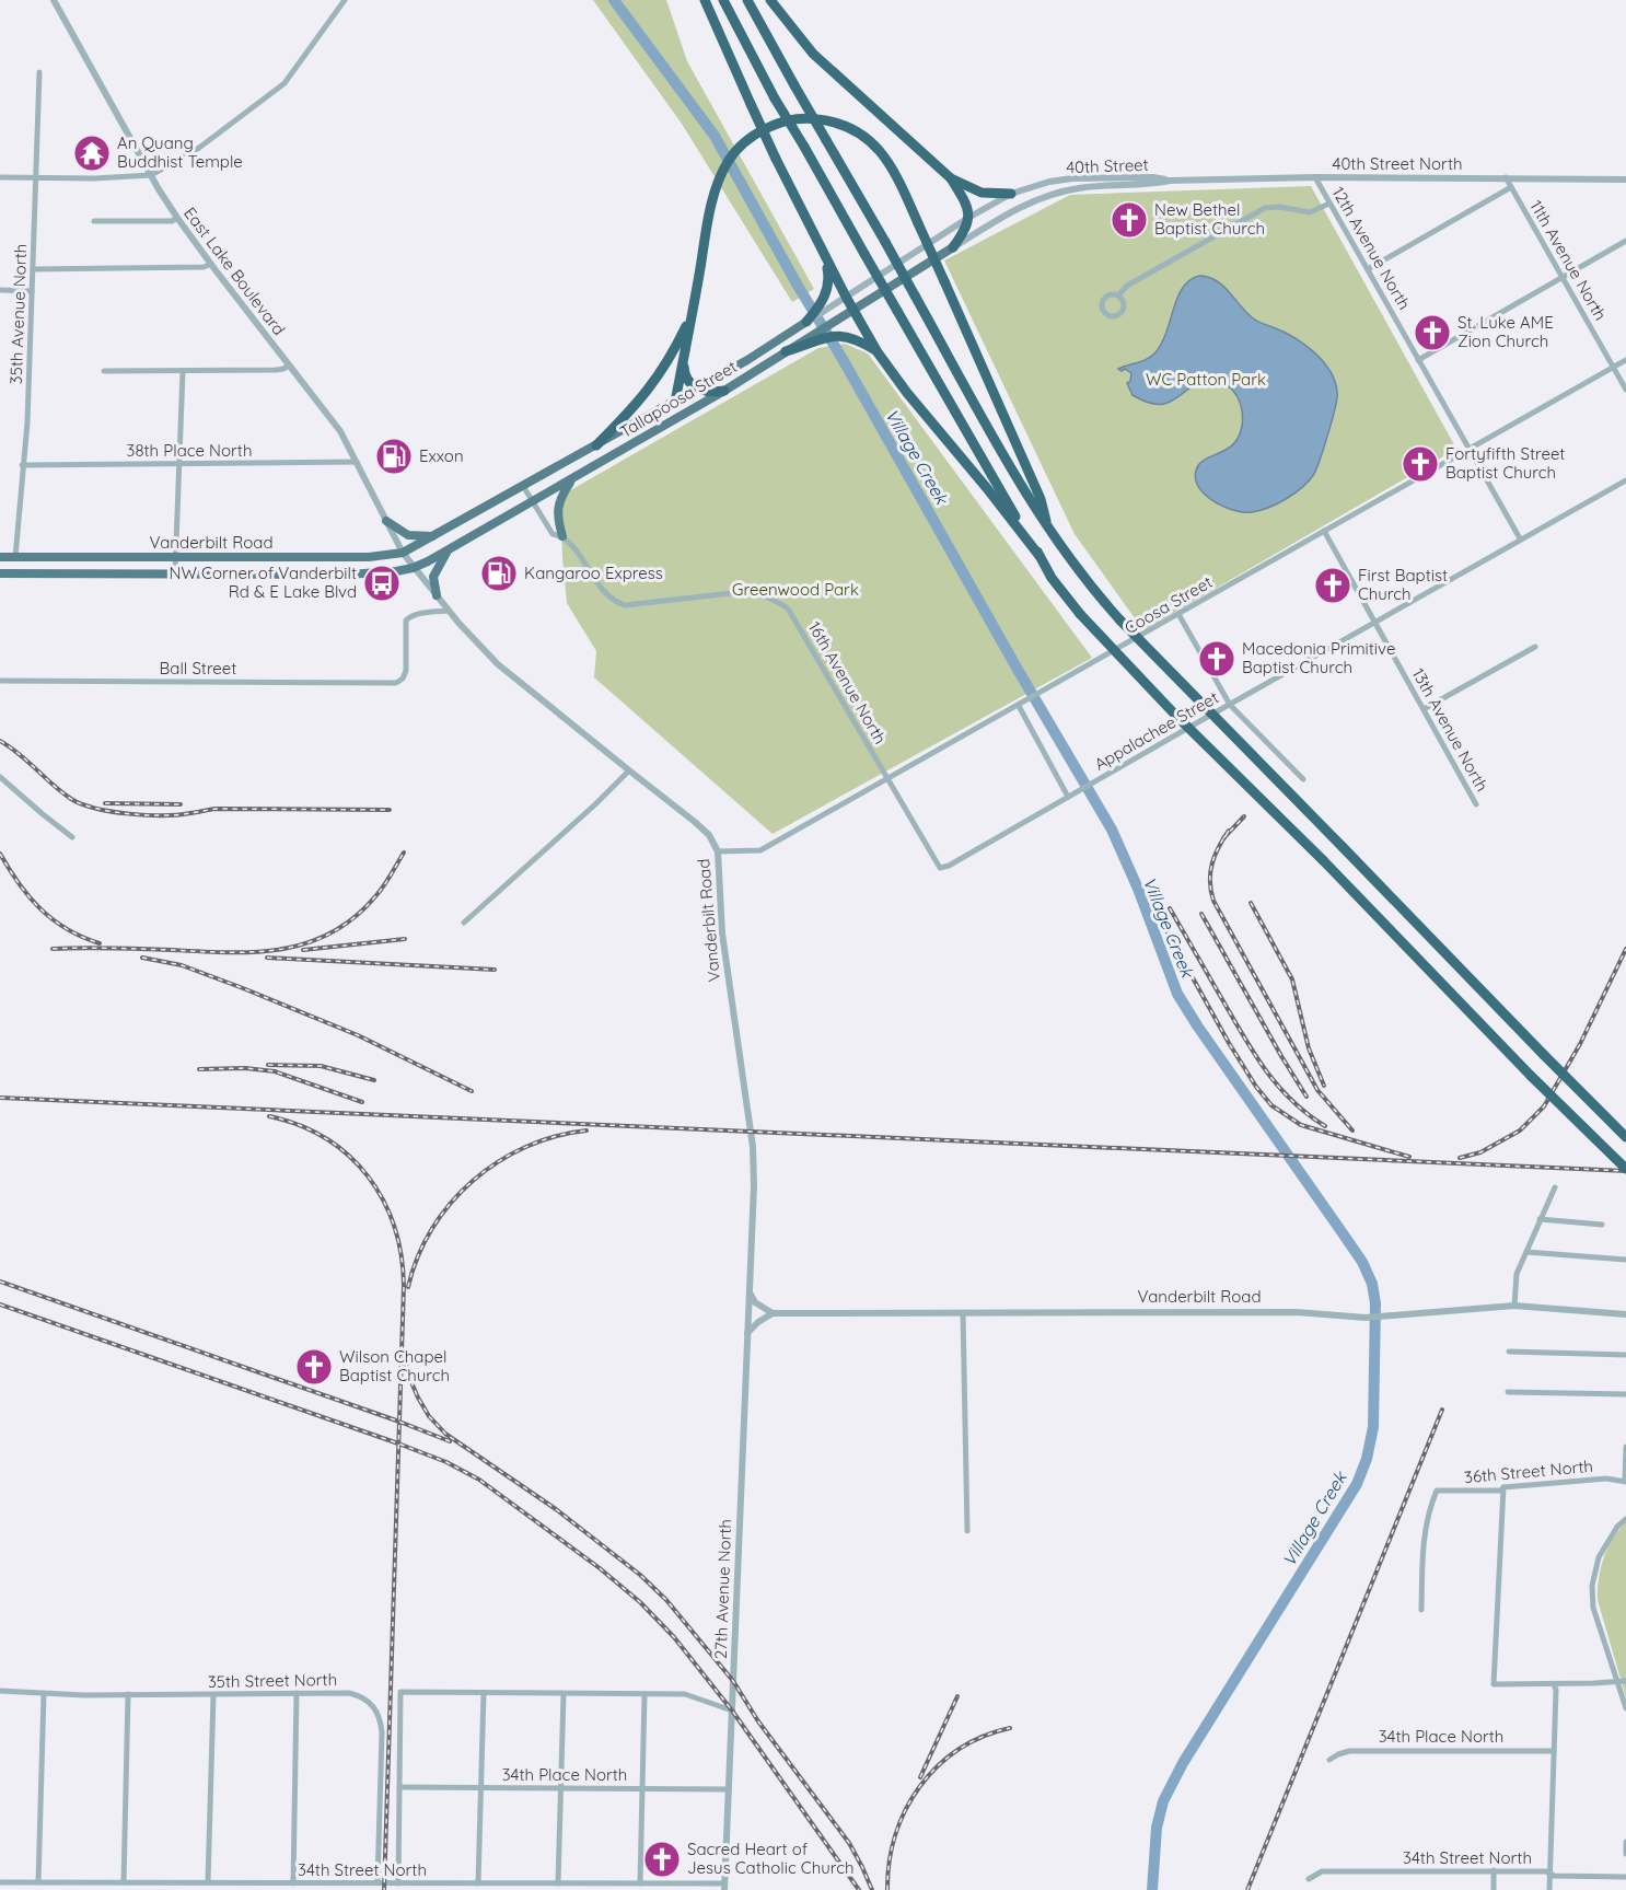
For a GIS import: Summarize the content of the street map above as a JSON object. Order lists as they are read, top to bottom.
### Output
{
  "streets": {
    "main road": ["Tallapoosa Street", "Vanderbilt Road"],
    "street": [
      "40th Street North",
      "40th Street",
      "12th Avenue North",
      "11th Avenue North",
      "East Lake Boulevard",
      "35th Avenue North",
      "38th Place North",
      "Coosa Street",
      "Ball Street",
      "16th Avenue North",
      "13th Avenue North",
      "Appalachee Street",
      "36th Street North",
      "27th Avenue North",
      "35th Street North",
      "34th Place North",
      "34th Street North"
    ]
  },
  "crossings": [
    ["40th Street North", "40th Street"],
    ["40th Street North", "12th Avenue North"],
    ["40th Street North", "11th Avenue North"],
    ["12th Avenue North", "Coosa Street"],
    ["12th Avenue North", "Appalachee Street"],
    ["11th Avenue North", "Coosa Street"],
    ["East Lake Boulevard", "Tallapoosa Street"],
    ["East Lake Boulevard", "38th Place North"],
    ["East Lake Boulevard", "Vanderbilt Road"],
    ["35th Avenue North", "38th Place North"],
    ["35th Avenue North", "Vanderbilt Road"],
    ["Tallapoosa Street", "Vanderbilt Road"],
    ["Tallapoosa Street", "16th Avenue North"],
    ["Vanderbilt Road", "Coosa Street"],
    ["Vanderbilt Road", "Ball Street"],
    ["Vanderbilt Road", "27th Avenue North"],
    ["Coosa Street", "16th Avenue North"],
    ["Coosa Street", "13th Avenue North"],
    ["16th Avenue North", "Appalachee Street"],
    ["13th Avenue North", "Appalachee Street"],
    ["27th Avenue North", "34th Place North"],
    ["27th Avenue North", "34th Street North"],
    ["35th Street North", "34th Street North"]
  ],
  "water": ["Village Creek"],
  "parks": ["WC Patton Park", "Greenwood Park"],
  "places": {
    "temple": ["An Quang Buddhist Temple"],
    "church": [
      "New Bethel Baptist Church",
      "St. Luke AME Zion Church",
      "Fortyfifth Street Baptist Church",
      "First Baptist Church",
      "Macedonia Primitive Baptist Church",
      "Wilson Chapel Baptist Church",
      "Sacred Heart of Jesus Catholic Church"
    ],
    "fuel station": ["Exxon", "Kangaroo Express"],
    "bus stop": ["NW Corner of Vanderbilt Rd & E Lake Blvd"]
  }
}
